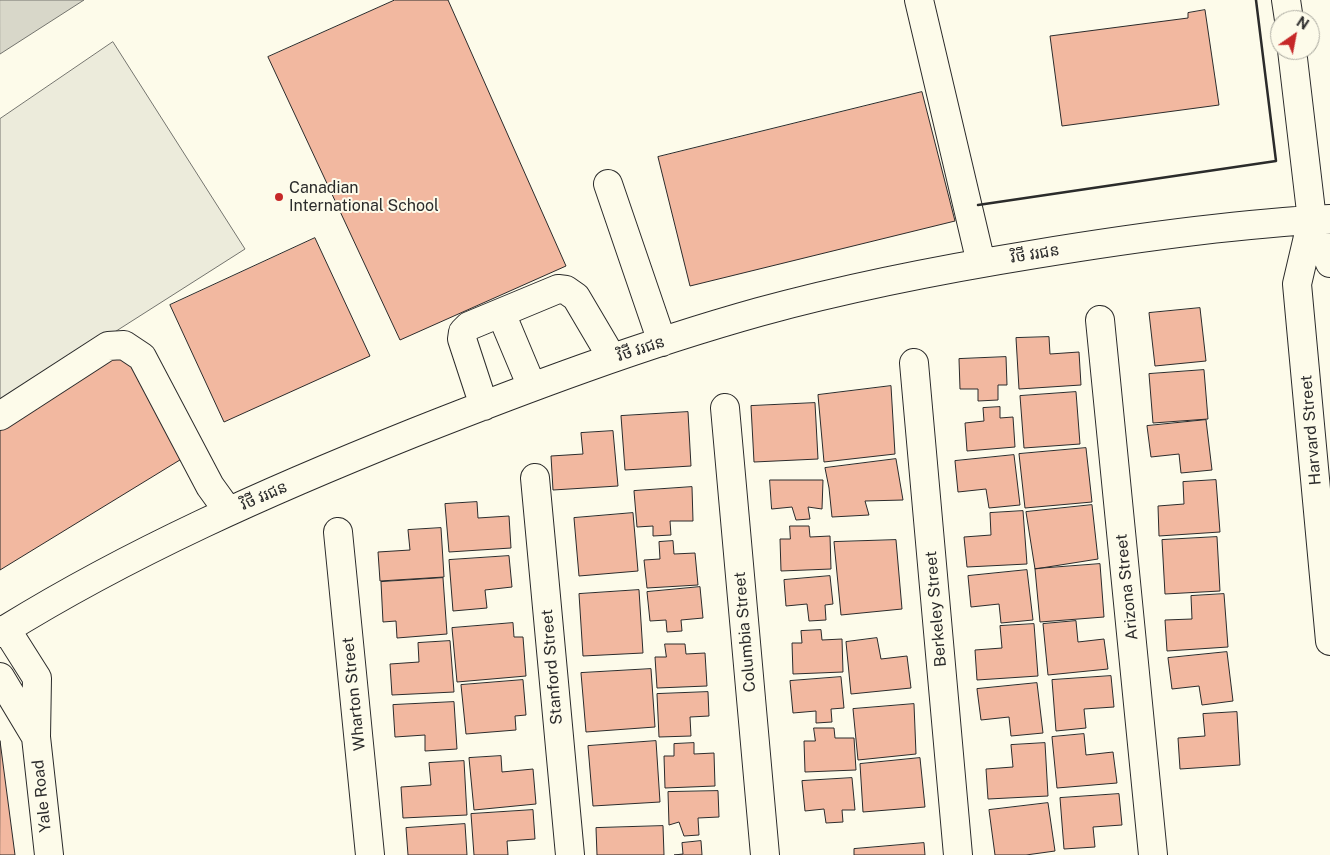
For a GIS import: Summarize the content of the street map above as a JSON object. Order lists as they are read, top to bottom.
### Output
{
  "streets": {
    "street": [
      "វិថី វរជន",
      "Harvard Street",
      "Arizona Street",
      "Berkeley Street",
      "Columbia Street",
      "Stanford Street",
      "Wharton Street",
      "Yale Road"
    ]
  },
  "crossings": [
    ["វិថី វរជន", "Harvard Street"],
    ["វិថី វរជន", "Yale Road"]
  ],
  "places": ["Canadian International School"],
  "north": "top right"
}
